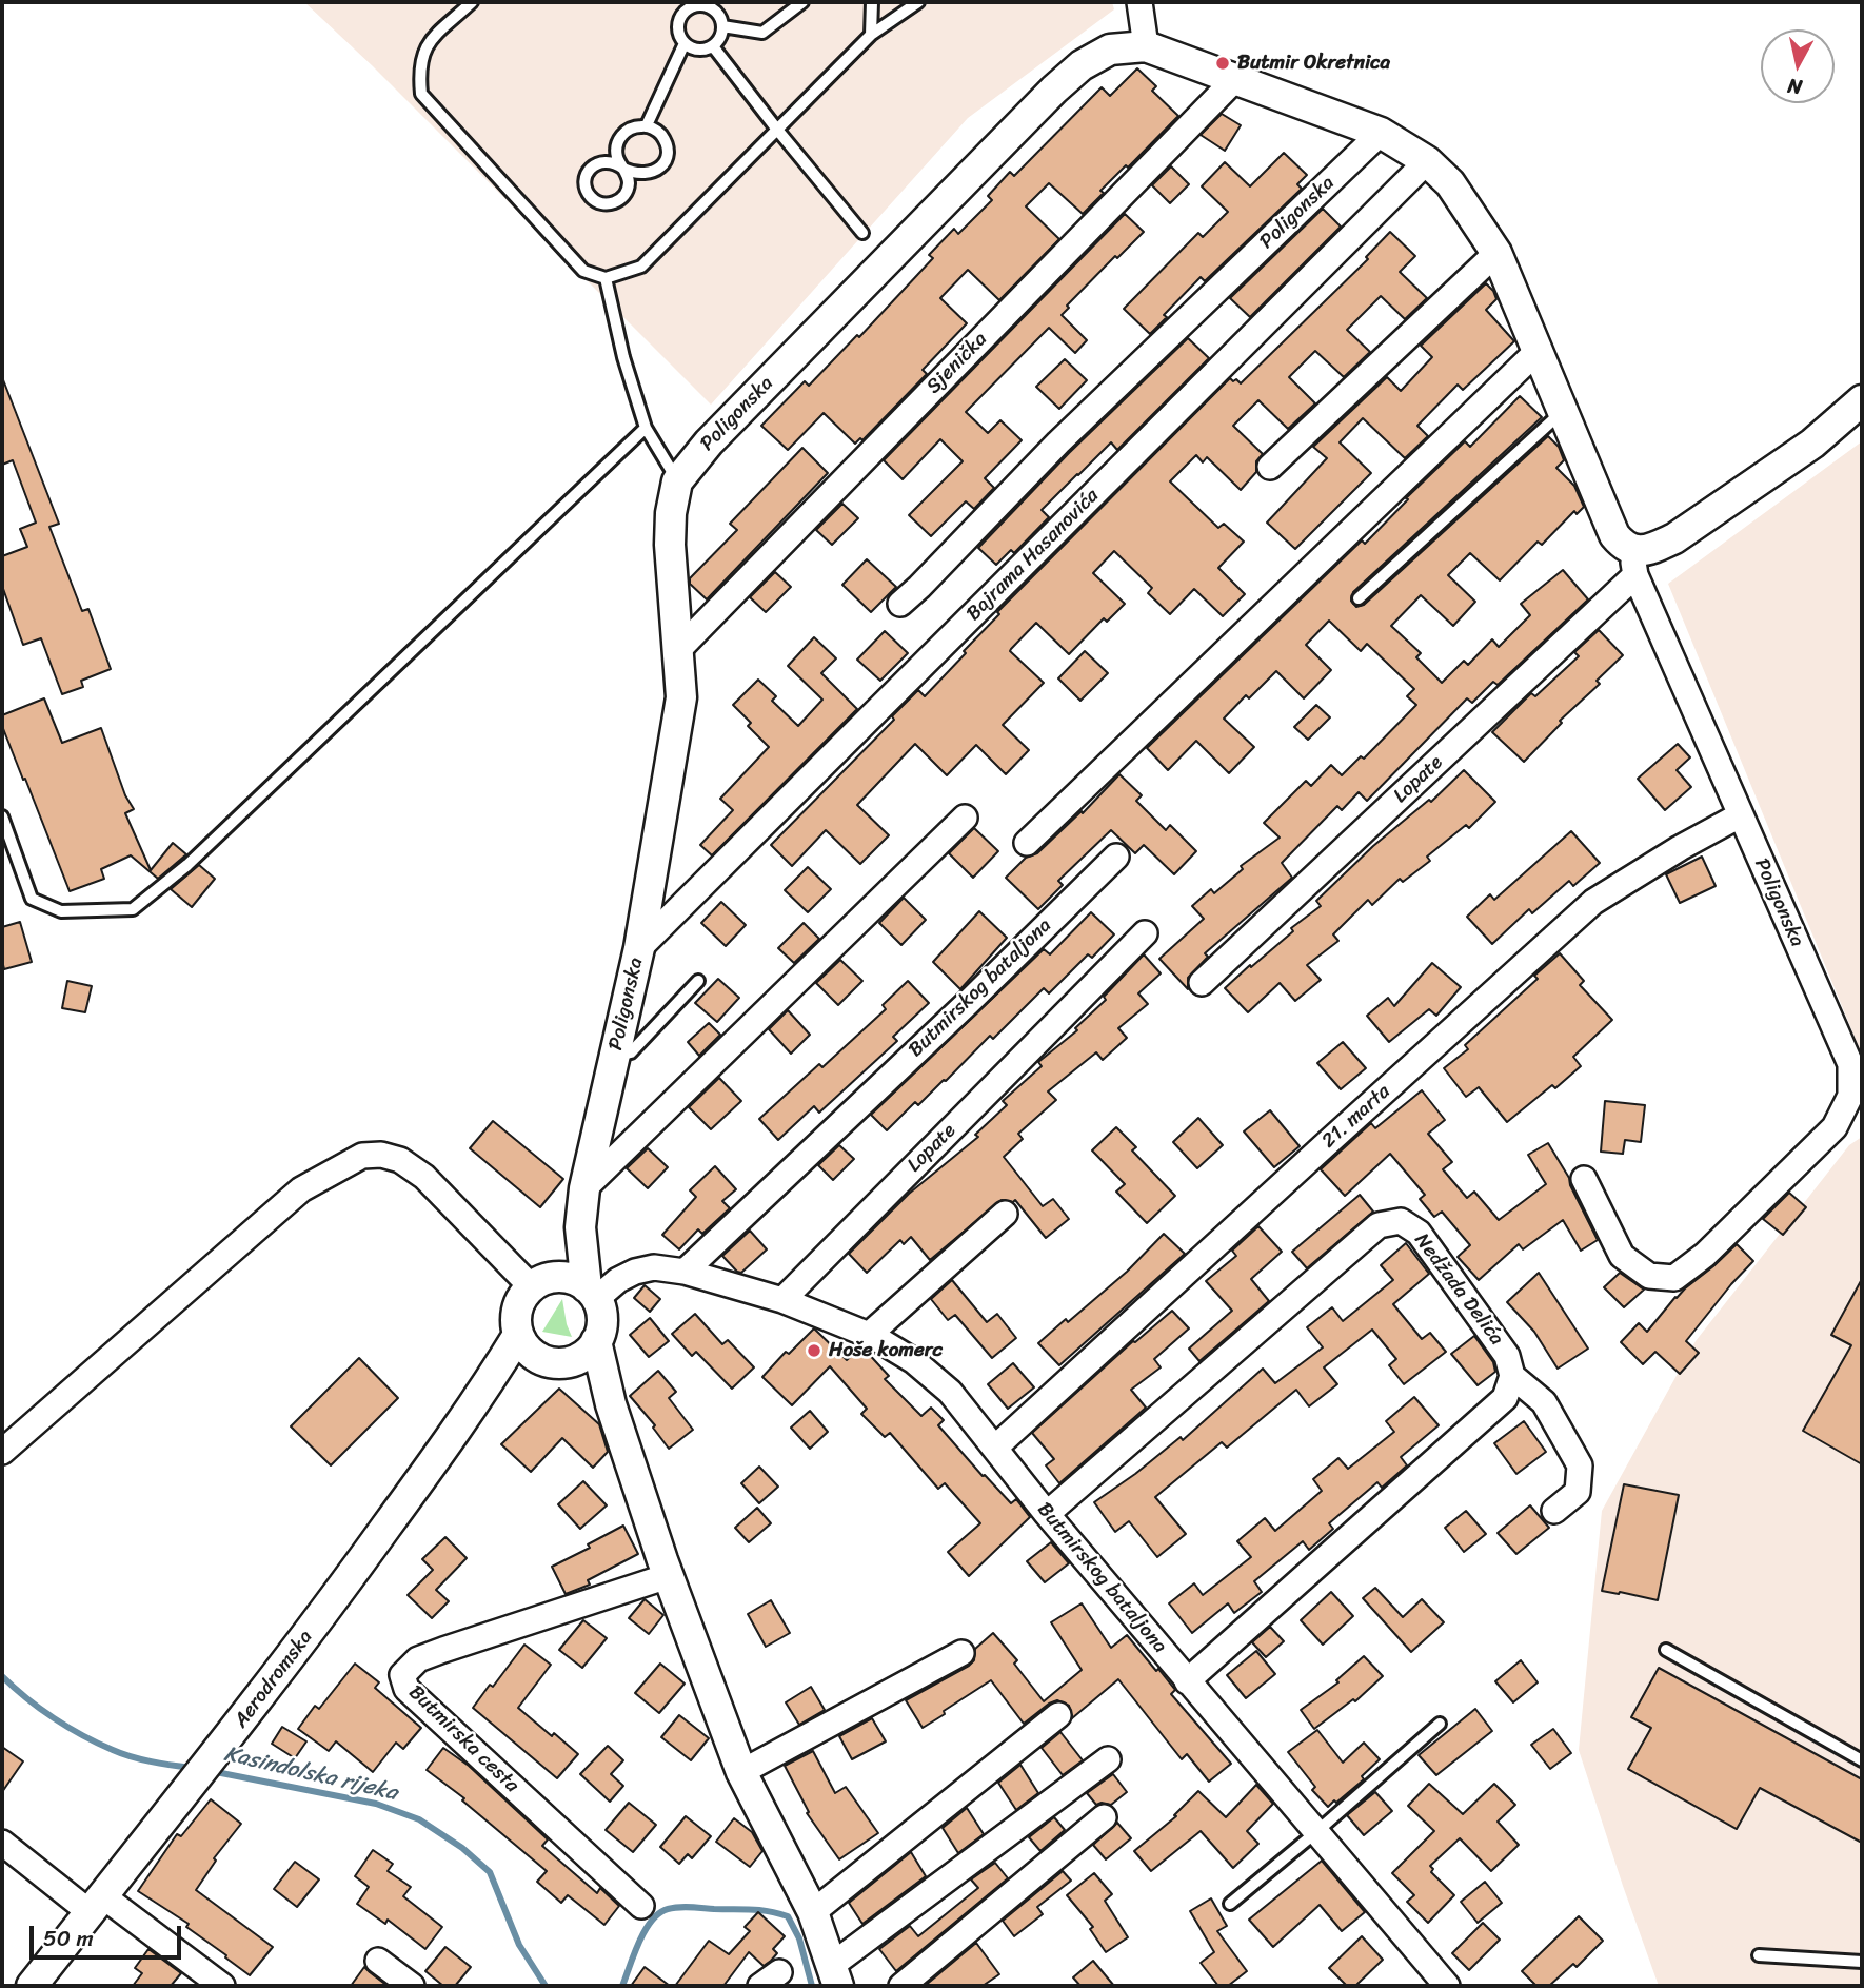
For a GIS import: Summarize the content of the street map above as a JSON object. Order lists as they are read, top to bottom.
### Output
{
  "streets": {
    "street": [
      "Poligonska",
      "Sjenička",
      "Bajrama Hasanovića",
      "Lopate",
      "Butmirskog bataljona",
      "21. marta",
      "Nedžada Delića",
      "Aerodromska",
      "Butmirska cesta"
    ]
  },
  "crossings": [
    ["Poligonska", "Sjenička"],
    ["Poligonska", "Bajrama Hasanovića"],
    ["Poligonska", "Lopate"],
    ["Poligonska", "Butmirskog bataljona"],
    ["Poligonska", "21. marta"],
    ["Poligonska", "Aerodromska"],
    ["Lopate", "Butmirskog bataljona"],
    ["Butmirskog bataljona", "21. marta"],
    ["Butmirskog bataljona", "Nedžada Delića"],
    ["Butmirskog bataljona", "Aerodromska"]
  ],
  "water": ["Kasindolska rijeka"],
  "places": ["Butmir Okretnica", "Hoše komerc"],
  "scale_bar": "50 m",
  "north": "bottom"
}
